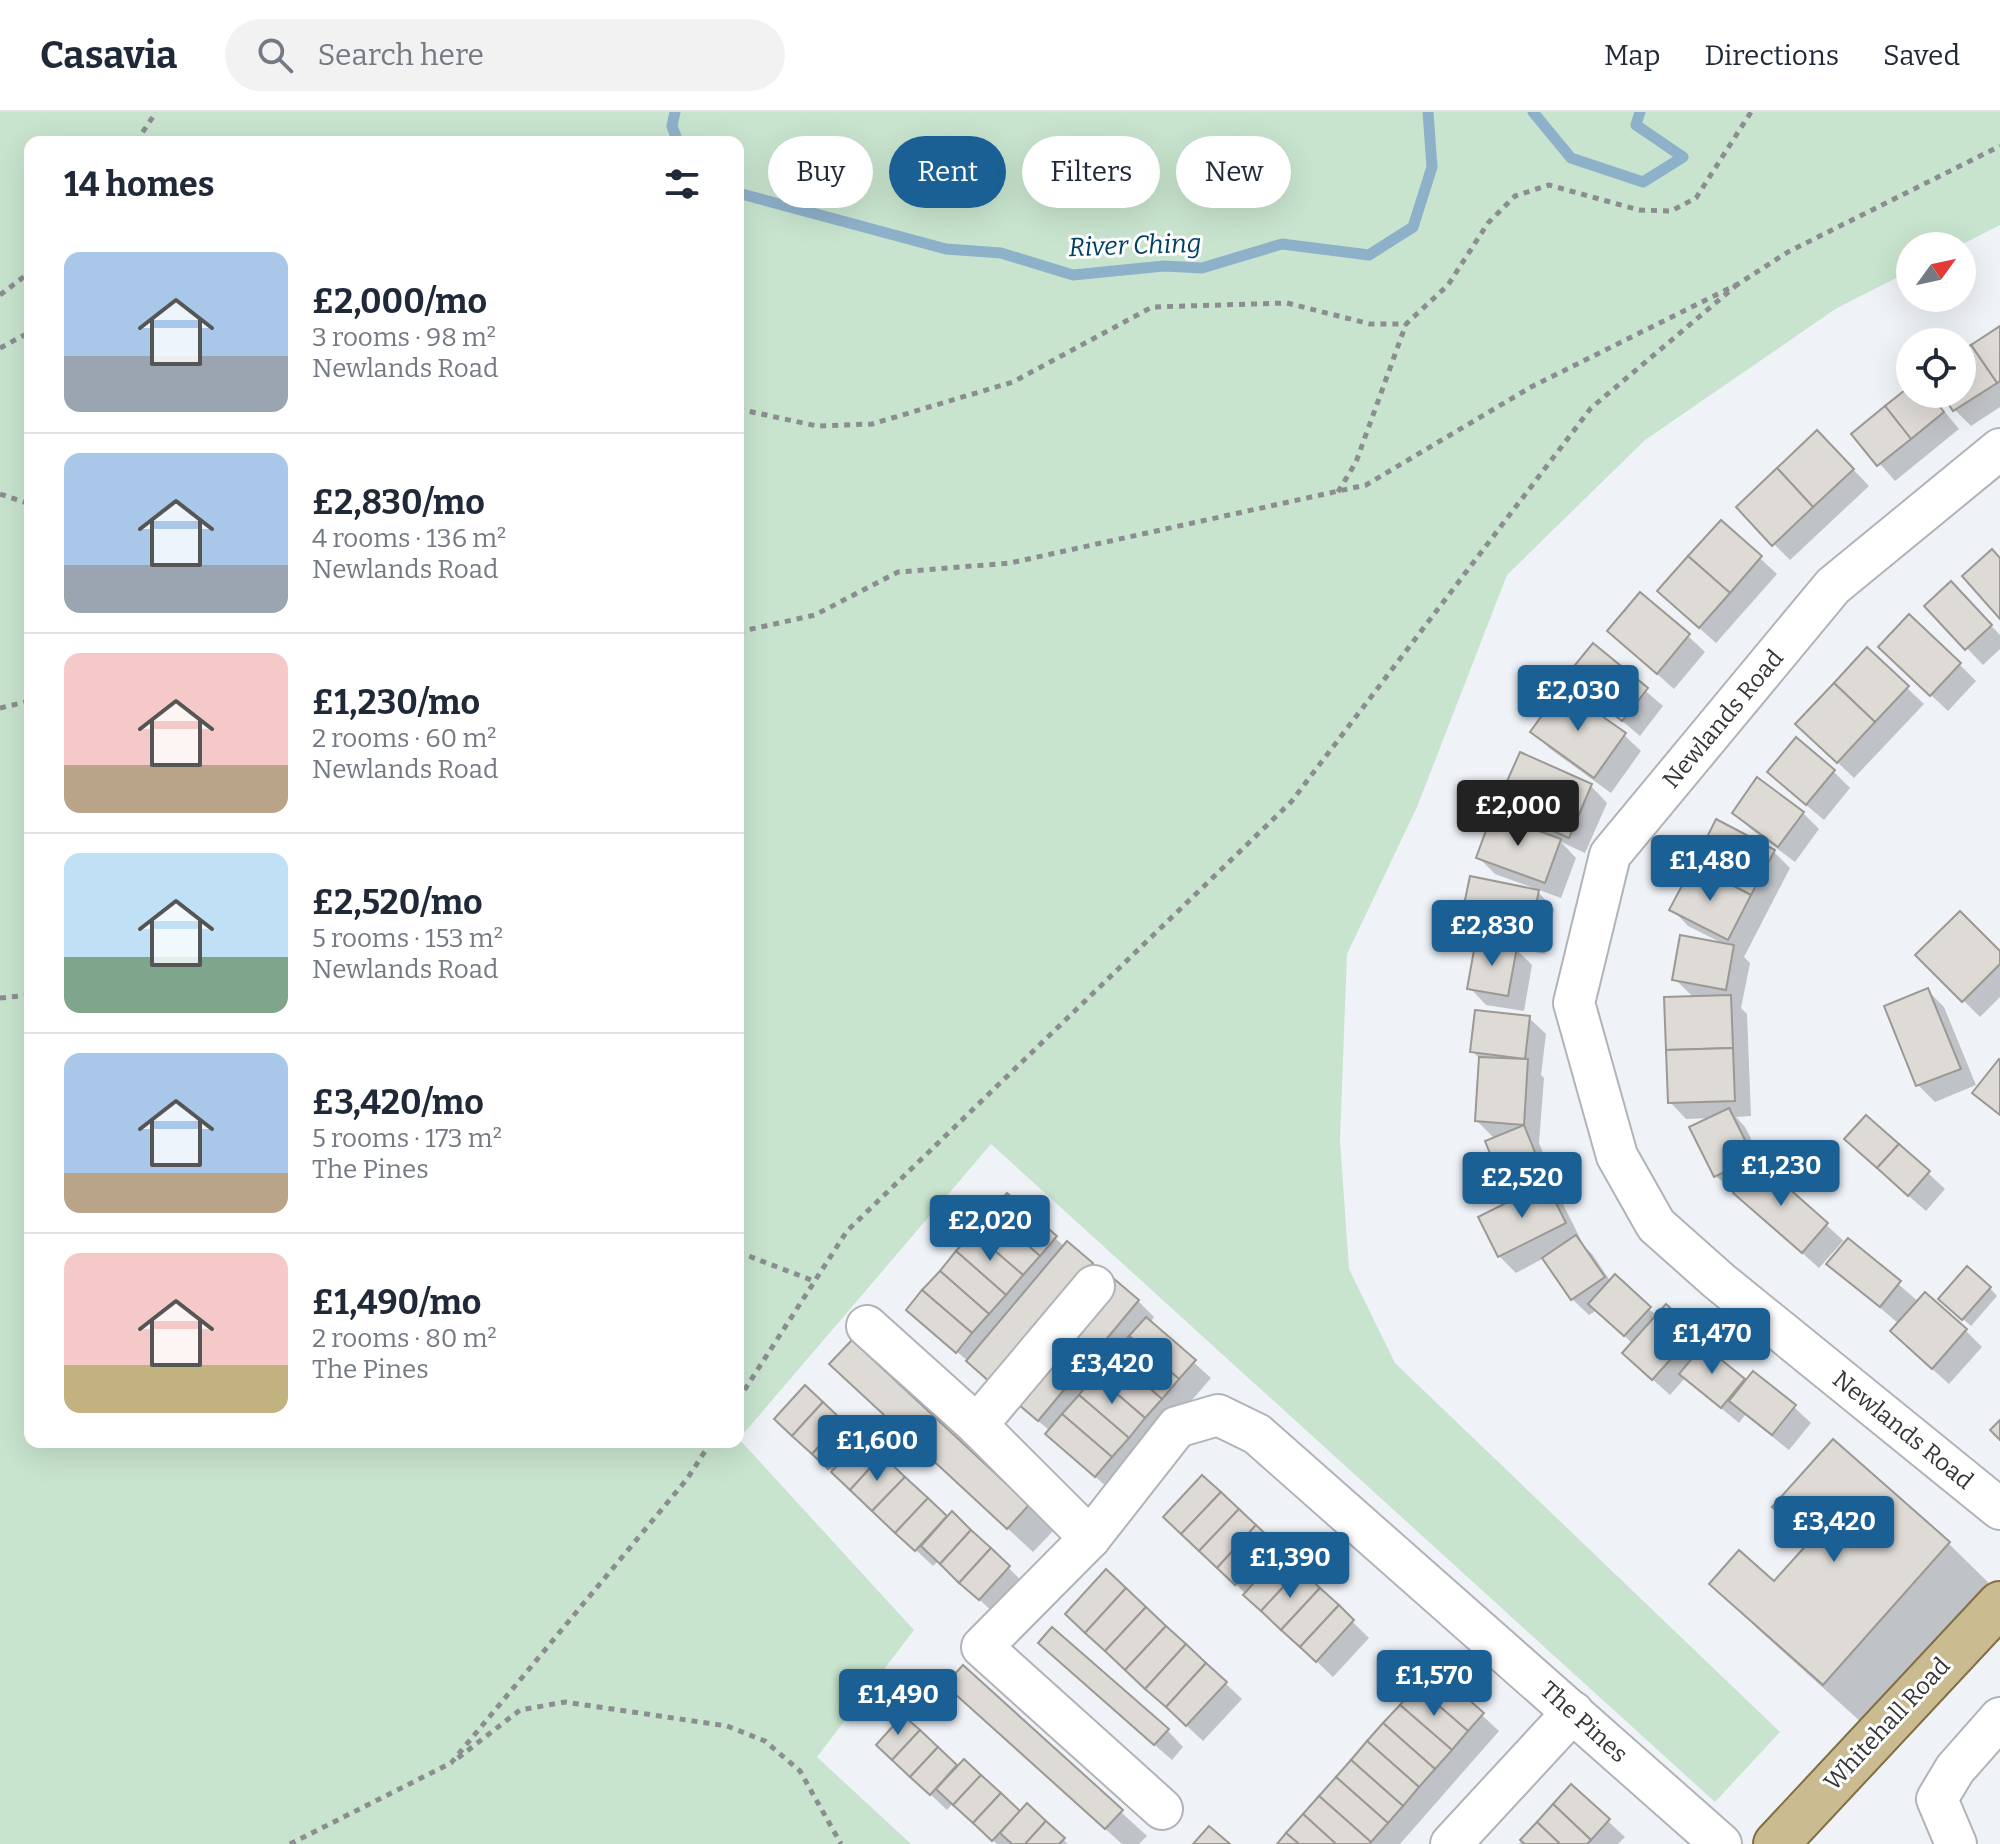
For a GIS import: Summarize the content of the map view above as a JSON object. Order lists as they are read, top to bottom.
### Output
{
  "streets": {
    "main road": ["Whitehall Road"],
    "street": ["Newlands Road", "The Pines"]
  },
  "water": ["River Ching"],
  "north": "top right",
  "page": {
    "header": "Casavia",
    "search": "Search here",
    "nav": ["Map", "Directions", "Saved"],
    "chip": [
      "Buy",
      "Rent",
      "Filters",
      "New"
    ],
    "heading": "14 homes",
    "list": [
      {
        "name": "£2,000/mo",
        "note": "3 rooms · 98 m² · Newlands Road"
      },
      {
        "name": "£2,830/mo",
        "note": "4 rooms · 136 m² · Newlands Road"
      },
      {
        "name": "£1,230/mo",
        "note": "2 rooms · 60 m² · Newlands Road"
      },
      {
        "name": "£2,520/mo",
        "note": "5 rooms · 153 m² · Newlands Road"
      },
      {
        "name": "£3,420/mo",
        "note": "5 rooms · 173 m² · The Pines"
      },
      {
        "name": "£1,490/mo",
        "note": "2 rooms · 80 m² · The Pines"
      }
    ],
    "price": [
      "£2,030",
      "£2,000",
      "£1,480",
      "£2,830",
      "£1,230",
      "£2,520",
      "£2,020",
      "£1,470",
      "£3,420",
      "£1,600",
      "£3,420",
      "£1,390",
      "£1,570",
      "£1,490"
    ]
  }
}
